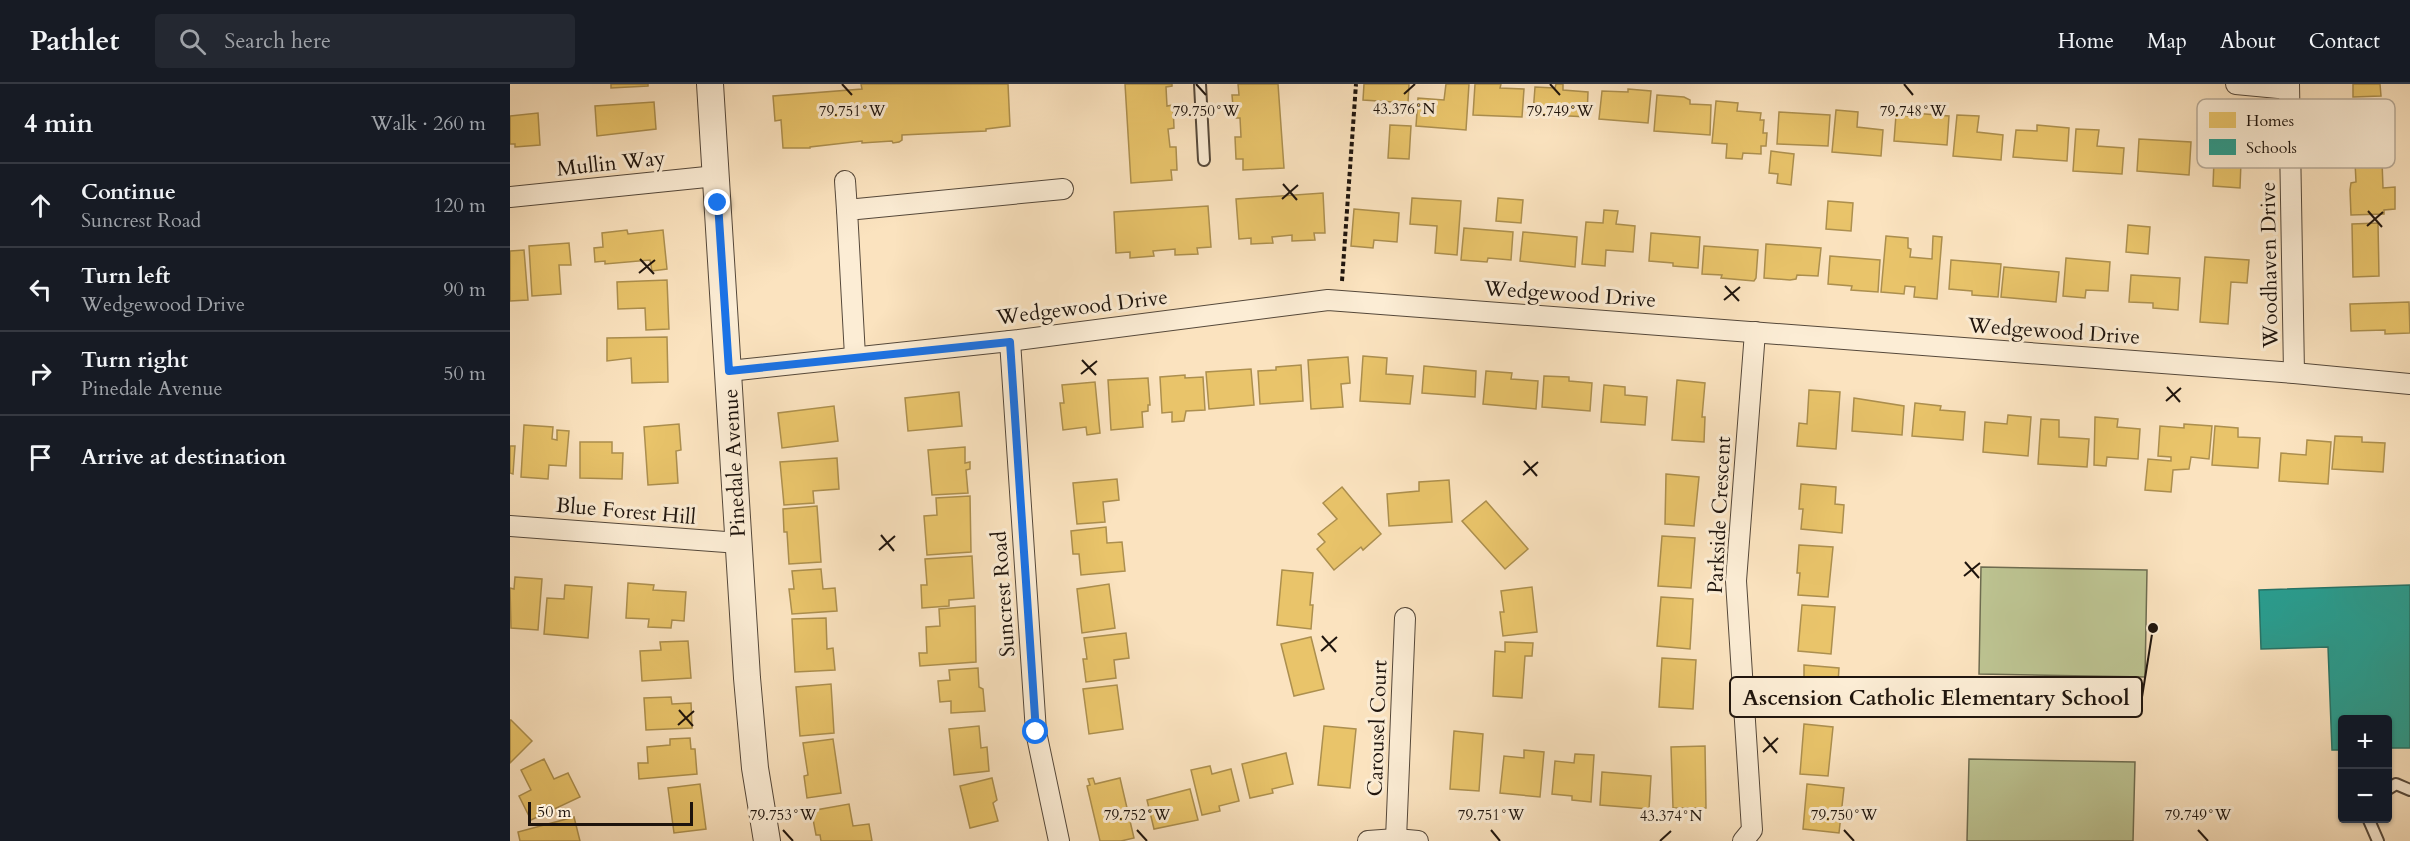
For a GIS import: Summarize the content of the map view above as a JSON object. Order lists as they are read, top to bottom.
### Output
{
  "streets": {
    "street": [
      "Mullin Way",
      "Woodhaven Drive",
      "Wedgewood Drive",
      "Pinedale Avenue",
      "Blue Forest Hill",
      "Parkside Crescent",
      "Suncrest Road",
      "Carousel Court"
    ]
  },
  "crossings": [
    ["Mullin Way", "Pinedale Avenue"],
    ["Woodhaven Drive", "Wedgewood Drive"],
    ["Wedgewood Drive", "Pinedale Avenue"],
    ["Wedgewood Drive", "Parkside Crescent"],
    ["Wedgewood Drive", "Suncrest Road"],
    ["Pinedale Avenue", "Blue Forest Hill"]
  ],
  "places": ["Ascension Catholic Elementary School"],
  "legend": ["Homes", "Schools"],
  "scale_bar": "50 m",
  "page": {
    "header": "Pathlet",
    "search": "Search here",
    "nav": [
      "Home",
      "Map",
      "About",
      "Contact"
    ],
    "heading": ["4 min", "Walk · 260 m"],
    "list": [
      ["Continue", "Suncrest Road", "120 m"],
      ["Turn left", "Wedgewood Drive", "90 m"],
      ["Turn right", "Pinedale Avenue", "50 m"],
      "Arrive at destination"
    ],
    "map_buttons": ["+", "−"],
    "scale": "50 m"
  },
  "coordinates": [
    "43.376°N",
    "79.750°W",
    "79.749°W",
    "79.751°W",
    "79.748°W",
    "79.753°W",
    "79.752°W",
    "43.374°N"
  ]
}
